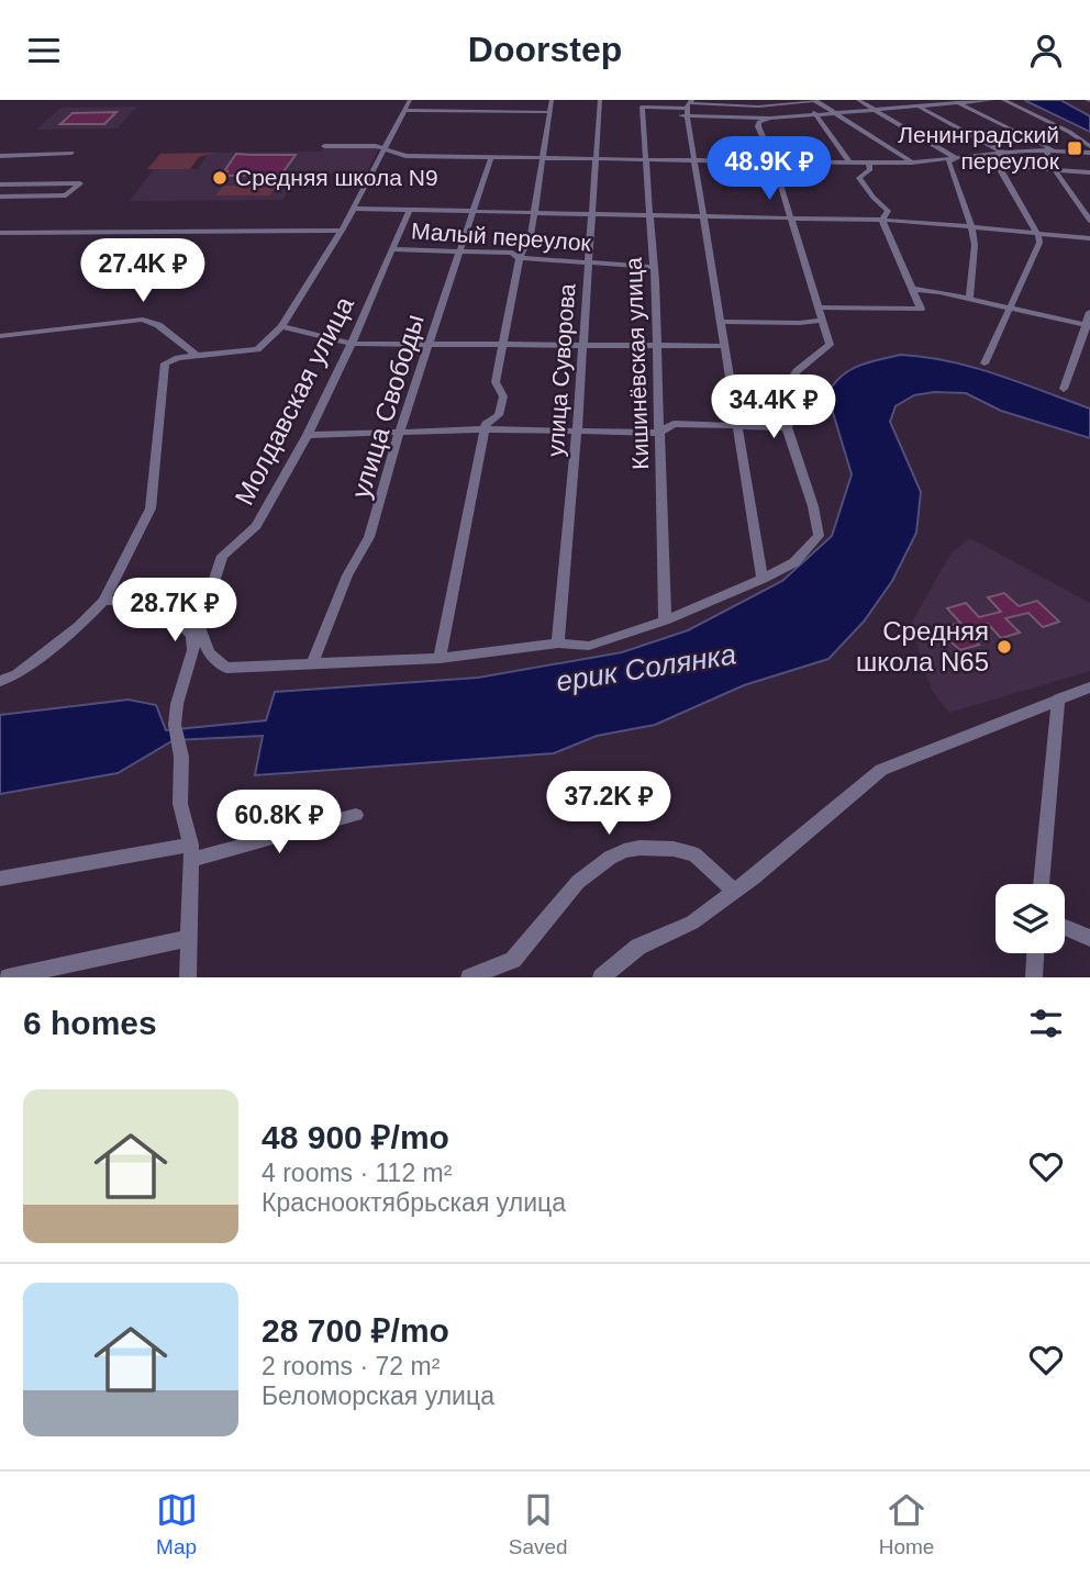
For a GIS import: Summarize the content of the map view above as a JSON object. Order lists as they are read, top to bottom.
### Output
{
  "streets": {
    "street": [
      "Малый переулок",
      "Кишинёвская улица",
      "улица Суворова",
      "Молдавская улица",
      "улица Свободы"
    ]
  },
  "crossings": [
    ["Малый переулок", "Кишинёвская улица"],
    ["Малый переулок", "улица Суворова"],
    ["Малый переулок", "Молдавская улица"],
    ["Малый переулок", "улица Свободы"]
  ],
  "water": ["ерик Солянка"],
  "places": {
    "transit": ["Ленинградский переулок"],
    "other": ["Средняя школа N9", "Средняя школа N65"]
  },
  "page": {
    "header": "Doorstep",
    "price": [
      "48.9K ₽",
      "27.4K ₽",
      "34.4K ₽",
      "28.7K ₽",
      "37.2K ₽",
      "60.8K ₽"
    ],
    "heading": "6 homes",
    "list": [
      {
        "name": "48 900 ₽/mo",
        "note": "4 rooms · 112 m² · Краснооктябрьская улица"
      },
      {
        "name": "28 700 ₽/mo",
        "note": "2 rooms · 72 m² · Беломорская улица"
      }
    ],
    "tabs": ["Map", "Saved", "Home"]
  }
}
